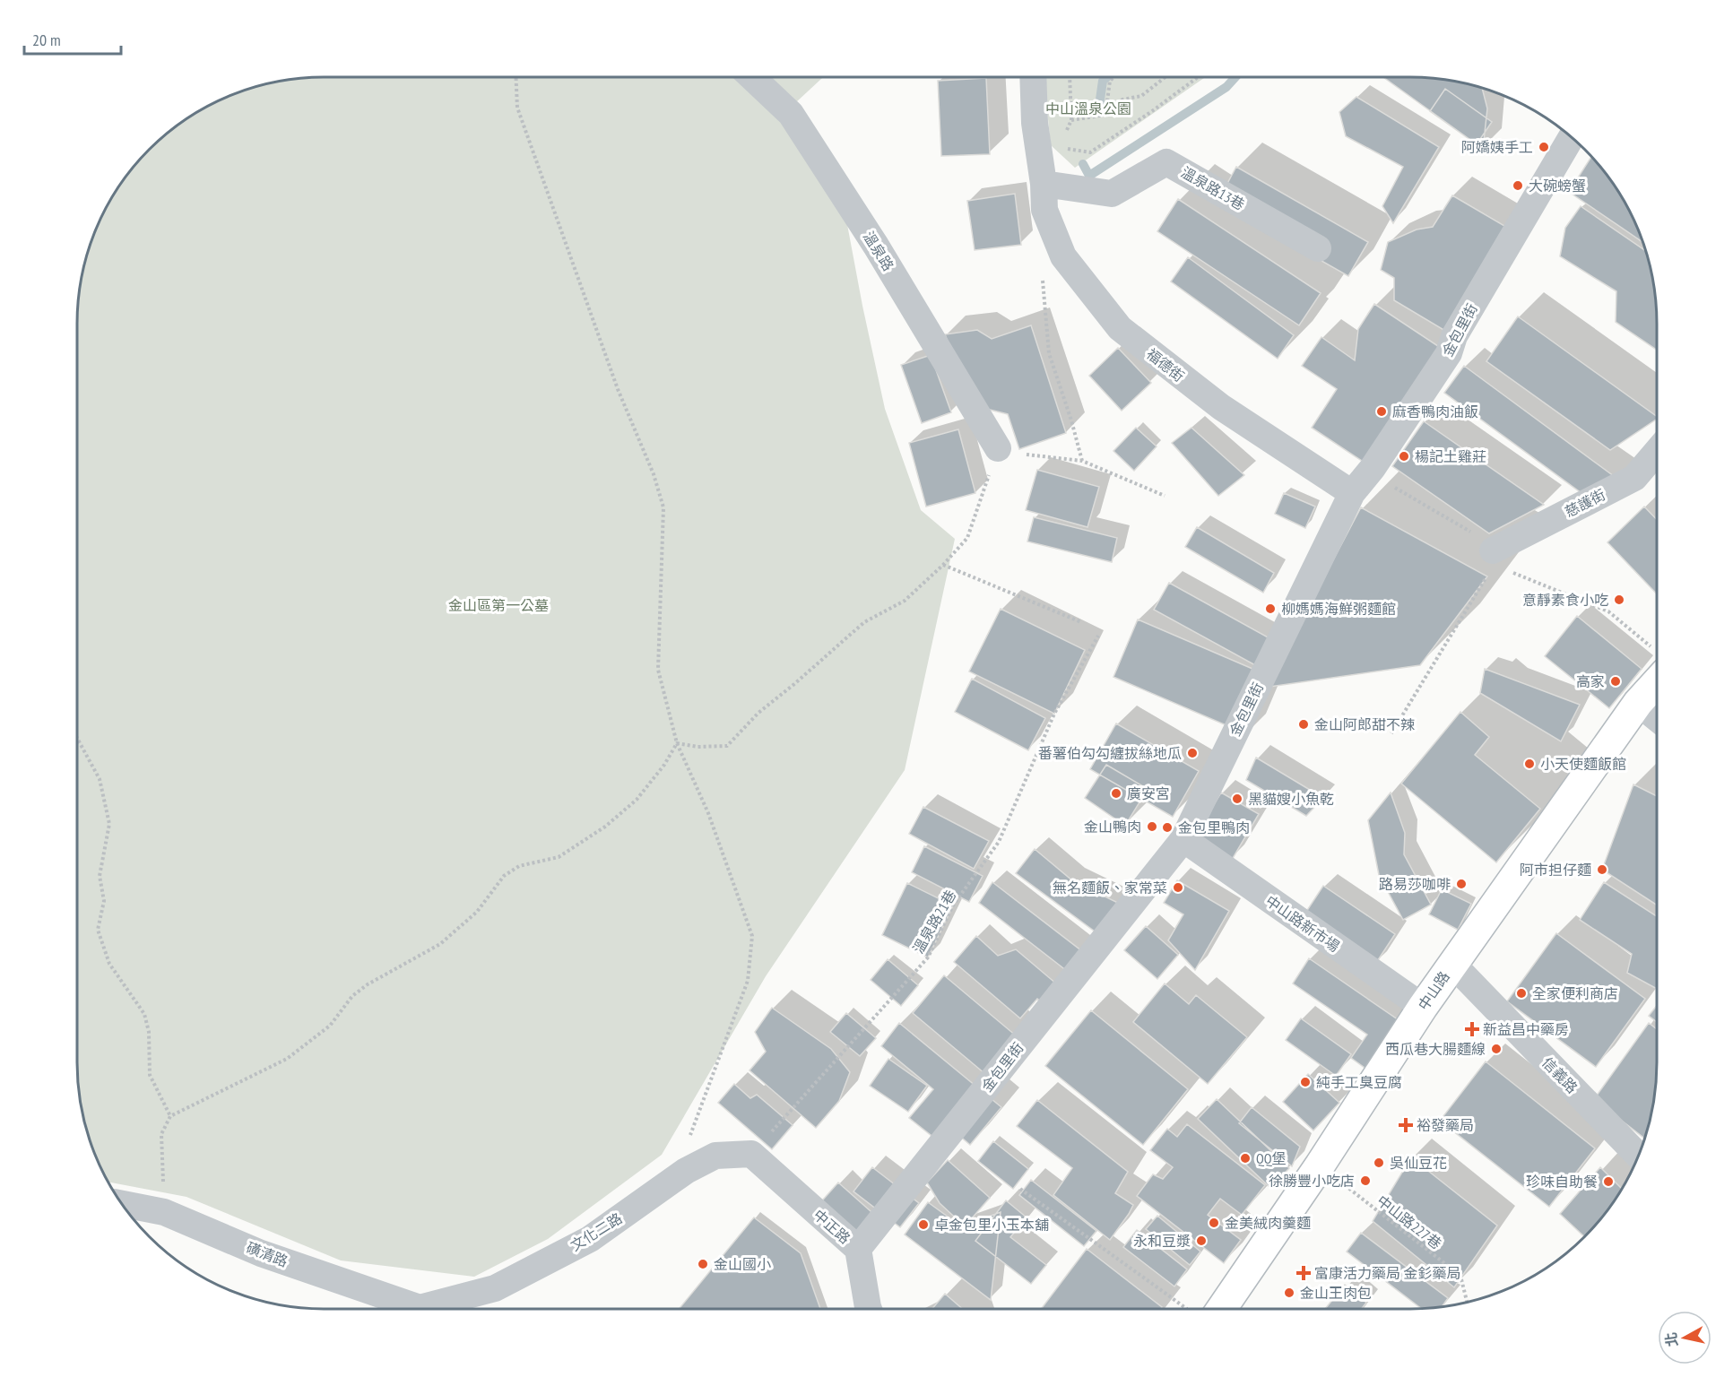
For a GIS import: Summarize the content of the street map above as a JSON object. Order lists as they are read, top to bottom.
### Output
{
  "streets": {
    "street": [
      "溫泉路13巷",
      "溫泉路",
      "金包里街",
      "福德街",
      "慈護街",
      "中山路新市場",
      "中山路",
      "信義路",
      "中正路",
      "文化二路",
      "磺清路"
    ],
    "path": ["溫泉路21巷", "中山路227巷"]
  },
  "crossings": [
    ["溫泉路13巷", "福德街"],
    ["金包里街", "福德街"],
    ["金包里街", "中山路新市場"],
    ["金包里街", "中正路"],
    ["溫泉路21巷", "中正路"],
    ["溫泉路21巷", "文化二路"],
    ["中山路新市場", "中山路"],
    ["中山路", "信義路"],
    ["中山路", "中山路227巷"],
    ["中正路", "文化二路"]
  ],
  "parks": ["中山溫泉公園", "金山區第一公墓"],
  "places": {
    "other": [
      "阿嬌姨手工",
      "大碗螃蟹",
      "麻香鴨肉油飯",
      "楊記土雞莊",
      "意靜素食小吃",
      "柳媽媽海鮮粥麵館",
      "高家",
      "金山阿郎甜不辣",
      "番薯伯勾勾纏拔絲地瓜",
      "小天使麵飯館",
      "廣安宮",
      "黑貓嫂小魚乾",
      "金山鴨肉",
      "金包里鴨肉",
      "阿市担仔麵",
      "路易莎咖啡",
      "無名麵飯、家常菜",
      "全家便利商店",
      "西瓜巷大腸麵線",
      "純手工臭豆腐",
      "QQ堡",
      "吳仙豆花",
      "徐勝豐小吃店",
      "珍味自助餐",
      "金美絨肉羹麵",
      "卓金包里小玉本舖",
      "永和豆漿",
      "金山國小",
      "金山王肉包"
    ],
    "health": ["新益昌中藥房", "裕發藥局", "富康活力藥局 金釤藥局"]
  },
  "scale_bar": "20 m",
  "north": "left"
}
